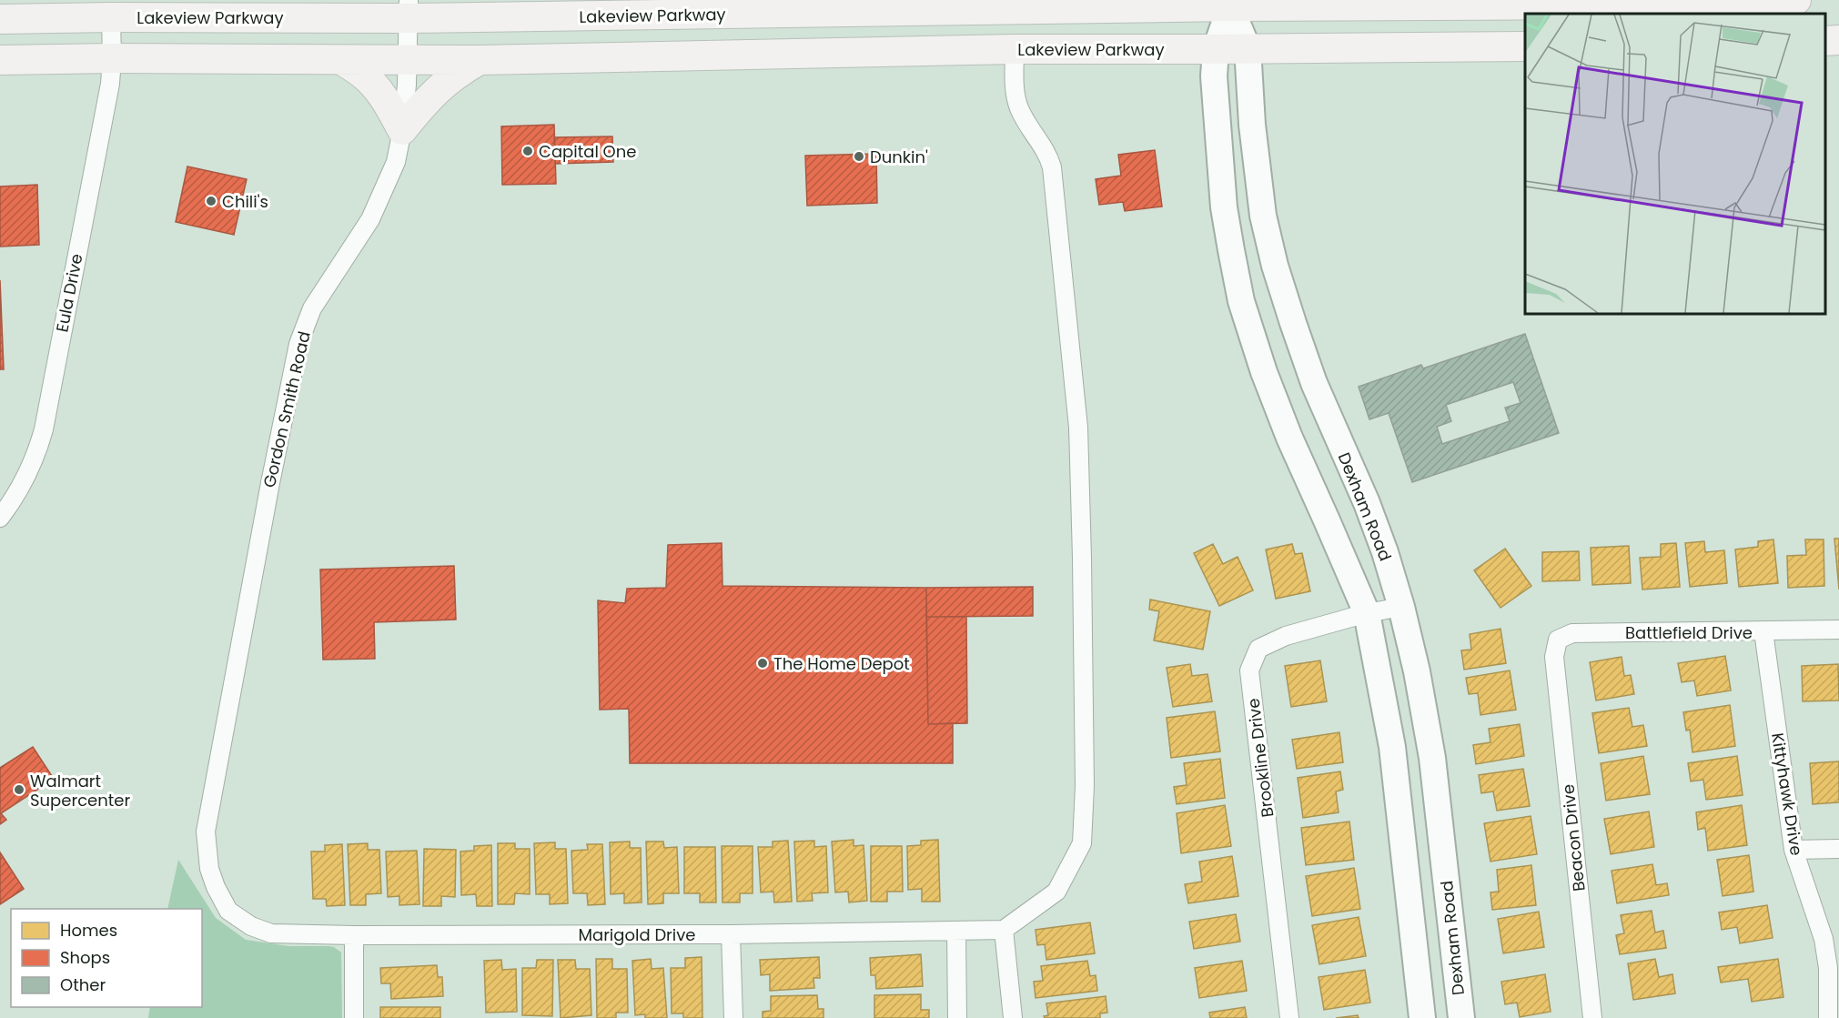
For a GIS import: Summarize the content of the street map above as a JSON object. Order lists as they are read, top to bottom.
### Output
{
  "streets": {
    "main road": ["Lakeview Parkway"],
    "street": [
      "Eula Drive",
      "Gordon Smith Road",
      "Dexham Road",
      "Battlefield Drive",
      "Brookline Drive",
      "Kittyhawk Drive",
      "Beacon Drive",
      "Marigold Drive"
    ]
  },
  "crossings": [
    ["Lakeview Parkway", "Eula Drive"],
    ["Lakeview Parkway", "Gordon Smith Road"],
    ["Lakeview Parkway", "Dexham Road"],
    ["Gordon Smith Road", "Marigold Drive"],
    ["Dexham Road", "Brookline Drive"],
    ["Battlefield Drive", "Kittyhawk Drive"],
    ["Battlefield Drive", "Beacon Drive"]
  ],
  "places": [
    "Capital One",
    "Dunkin'",
    "Chili's",
    "The Home Depot",
    "Walmart Supercenter"
  ],
  "legend": ["Homes", "Shops", "Other"]
}
